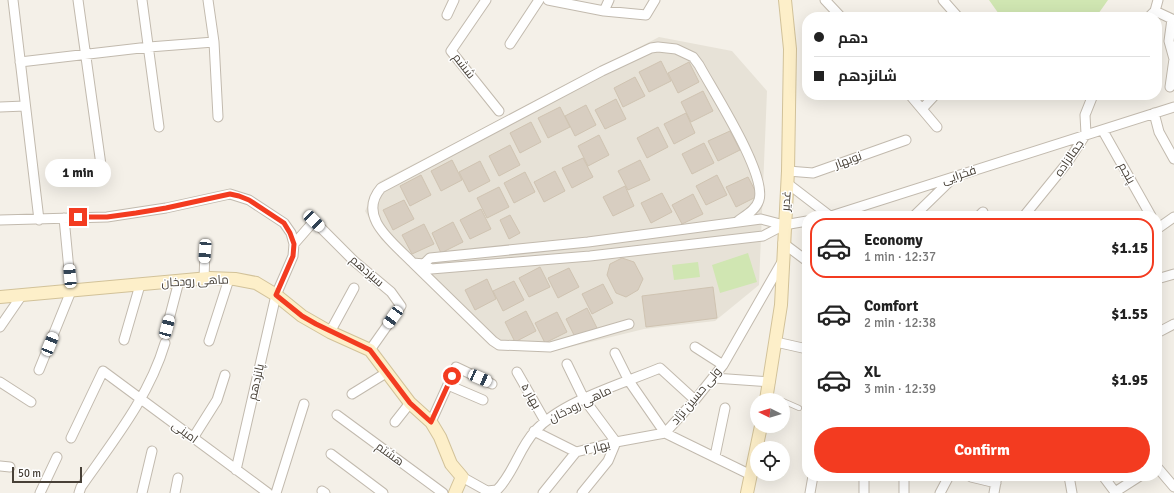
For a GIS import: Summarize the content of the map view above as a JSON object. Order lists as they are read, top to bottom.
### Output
{
  "streets": {
    "main road": ["غدیر", "ماهی رودخان"],
    "street": [
      "ششم",
      "جمالزاده",
      "نوبهار",
      "پنجم",
      "فخرایی",
      "سیزدهم",
      "پانزدهم",
      "بهار ۵",
      "ولی حسین نژاد",
      "امینی",
      "بهار ۲",
      "هشتم"
    ]
  },
  "crossings": [
    ["جمالزاده", "پنجم"],
    ["جمالزاده", "فخرایی"],
    ["نوبهار", "غدیر"],
    ["غدیر", "ولی حسین نژاد"],
    ["سیزدهم", "ماهی رودخان"],
    ["سیزدهم", "پانزدهم"],
    ["ماهی رودخان", "پانزدهم"],
    ["ماهی رودخان", "بهار ۵"],
    ["ماهی رودخان", "ولی حسین نژاد"],
    ["ماهی رودخان", "بهار ۲"],
    ["پانزدهم", "امینی"],
    ["ولی حسین نژاد", "بهار ۲"]
  ],
  "scale_bar": "50 m",
  "north": "left",
  "page": {
    "banner": ["دهم", "شانزدهم"],
    "bubble": "1 min",
    "list": [
      {
        "name": "Economy",
        "note": "1 min · 12:37",
        "value": "$1.15"
      },
      {
        "name": "Comfort",
        "note": "2 min · 12:38",
        "value": "$1.55"
      },
      {
        "name": "XL",
        "note": "3 min · 12:39",
        "value": "$1.95"
      }
    ],
    "buttons": "Confirm",
    "scale": "50 m"
  }
}
